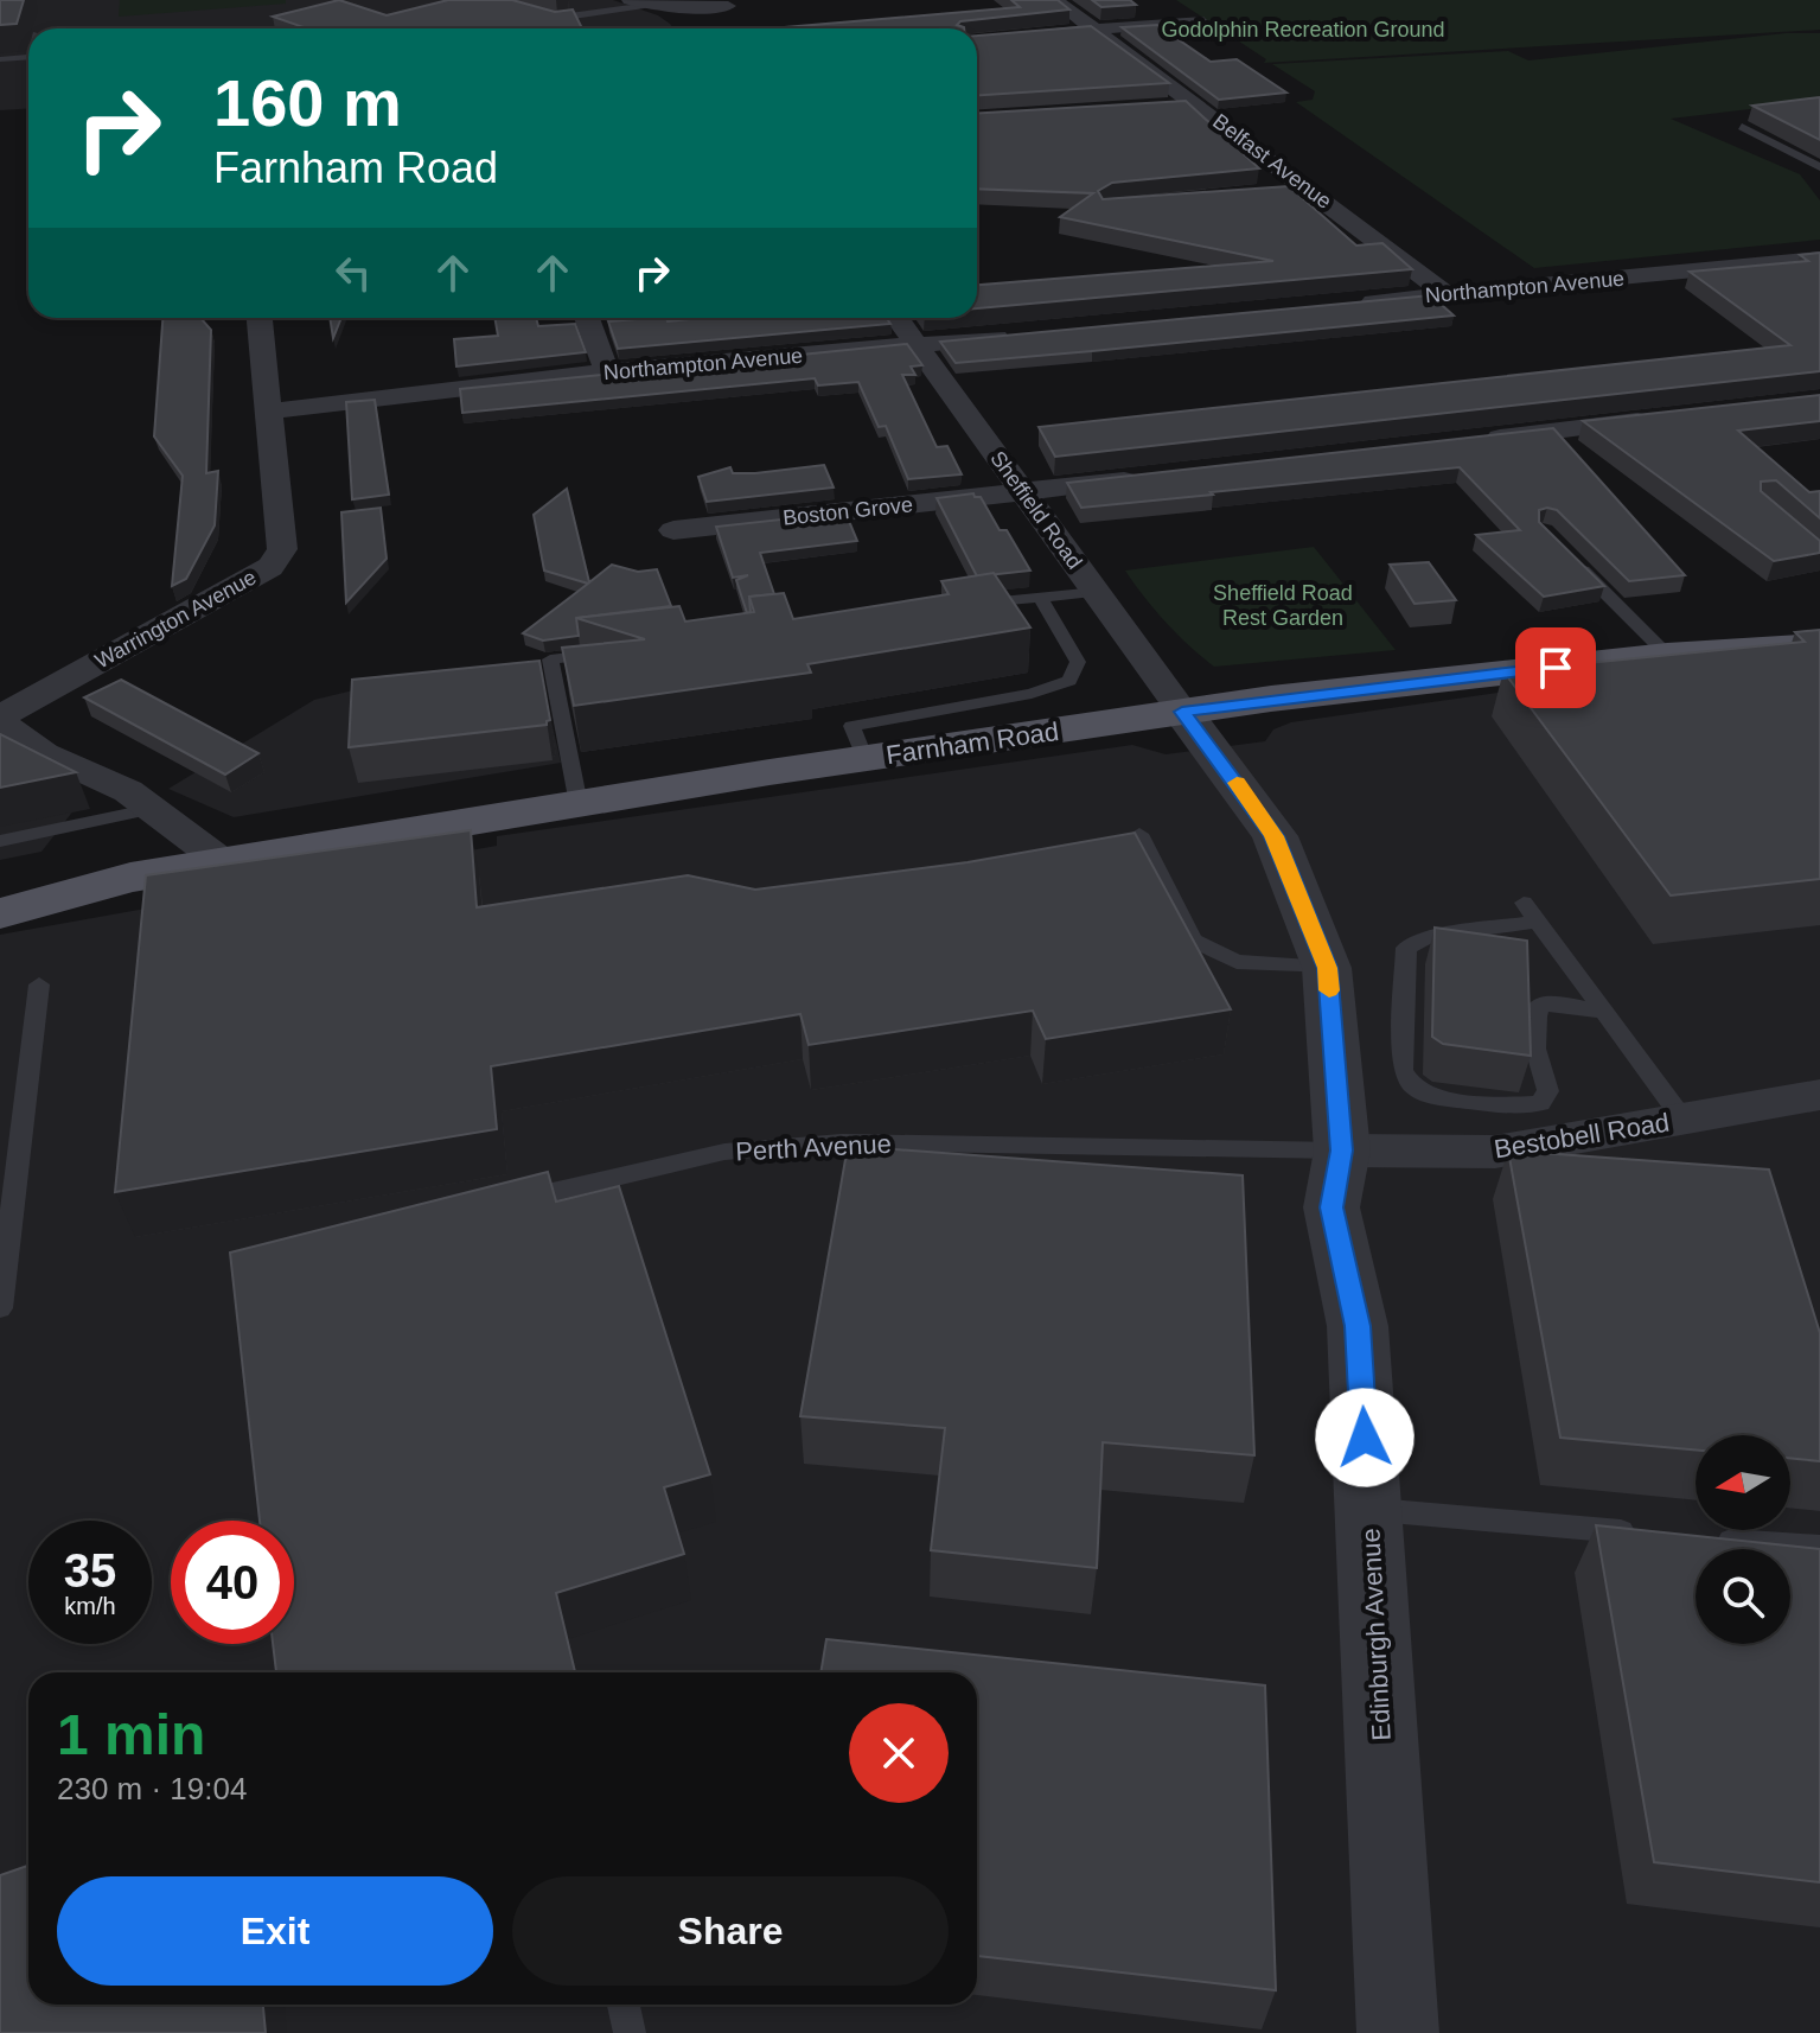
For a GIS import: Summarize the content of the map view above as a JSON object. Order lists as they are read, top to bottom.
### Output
{
  "streets": {
    "main road": ["Farnham Road"],
    "street": [
      "Belfast Avenue",
      "Northampton Avenue",
      "Sheffield Road",
      "Boston Grove",
      "Warrington Avenue",
      "Bestobell Road",
      "Edinburgh Avenue"
    ],
    "lane": ["Perth Avenue"]
  },
  "crossings": [
    ["Belfast Avenue", "Northampton Avenue"],
    ["Northampton Avenue", "Sheffield Road"],
    ["Northampton Avenue", "Warrington Avenue"],
    ["Sheffield Road", "Boston Grove"],
    ["Sheffield Road", "Farnham Road"],
    ["Sheffield Road", "Edinburgh Avenue"],
    ["Farnham Road", "Edinburgh Avenue"],
    ["Bestobell Road", "Perth Avenue"],
    ["Bestobell Road", "Edinburgh Avenue"],
    ["Perth Avenue", "Edinburgh Avenue"]
  ],
  "parks": ["Godolphin Recreation Ground", "Sheffield Road Rest Garden"],
  "north": "left",
  "page": {
    "turn": ["160 m", "Farnham Road"],
    "speed": "35 km/h",
    "limit": "40",
    "heading": ["1 min", "230 m · 19:04"],
    "buttons": ["Exit", "Share"]
  }
}
